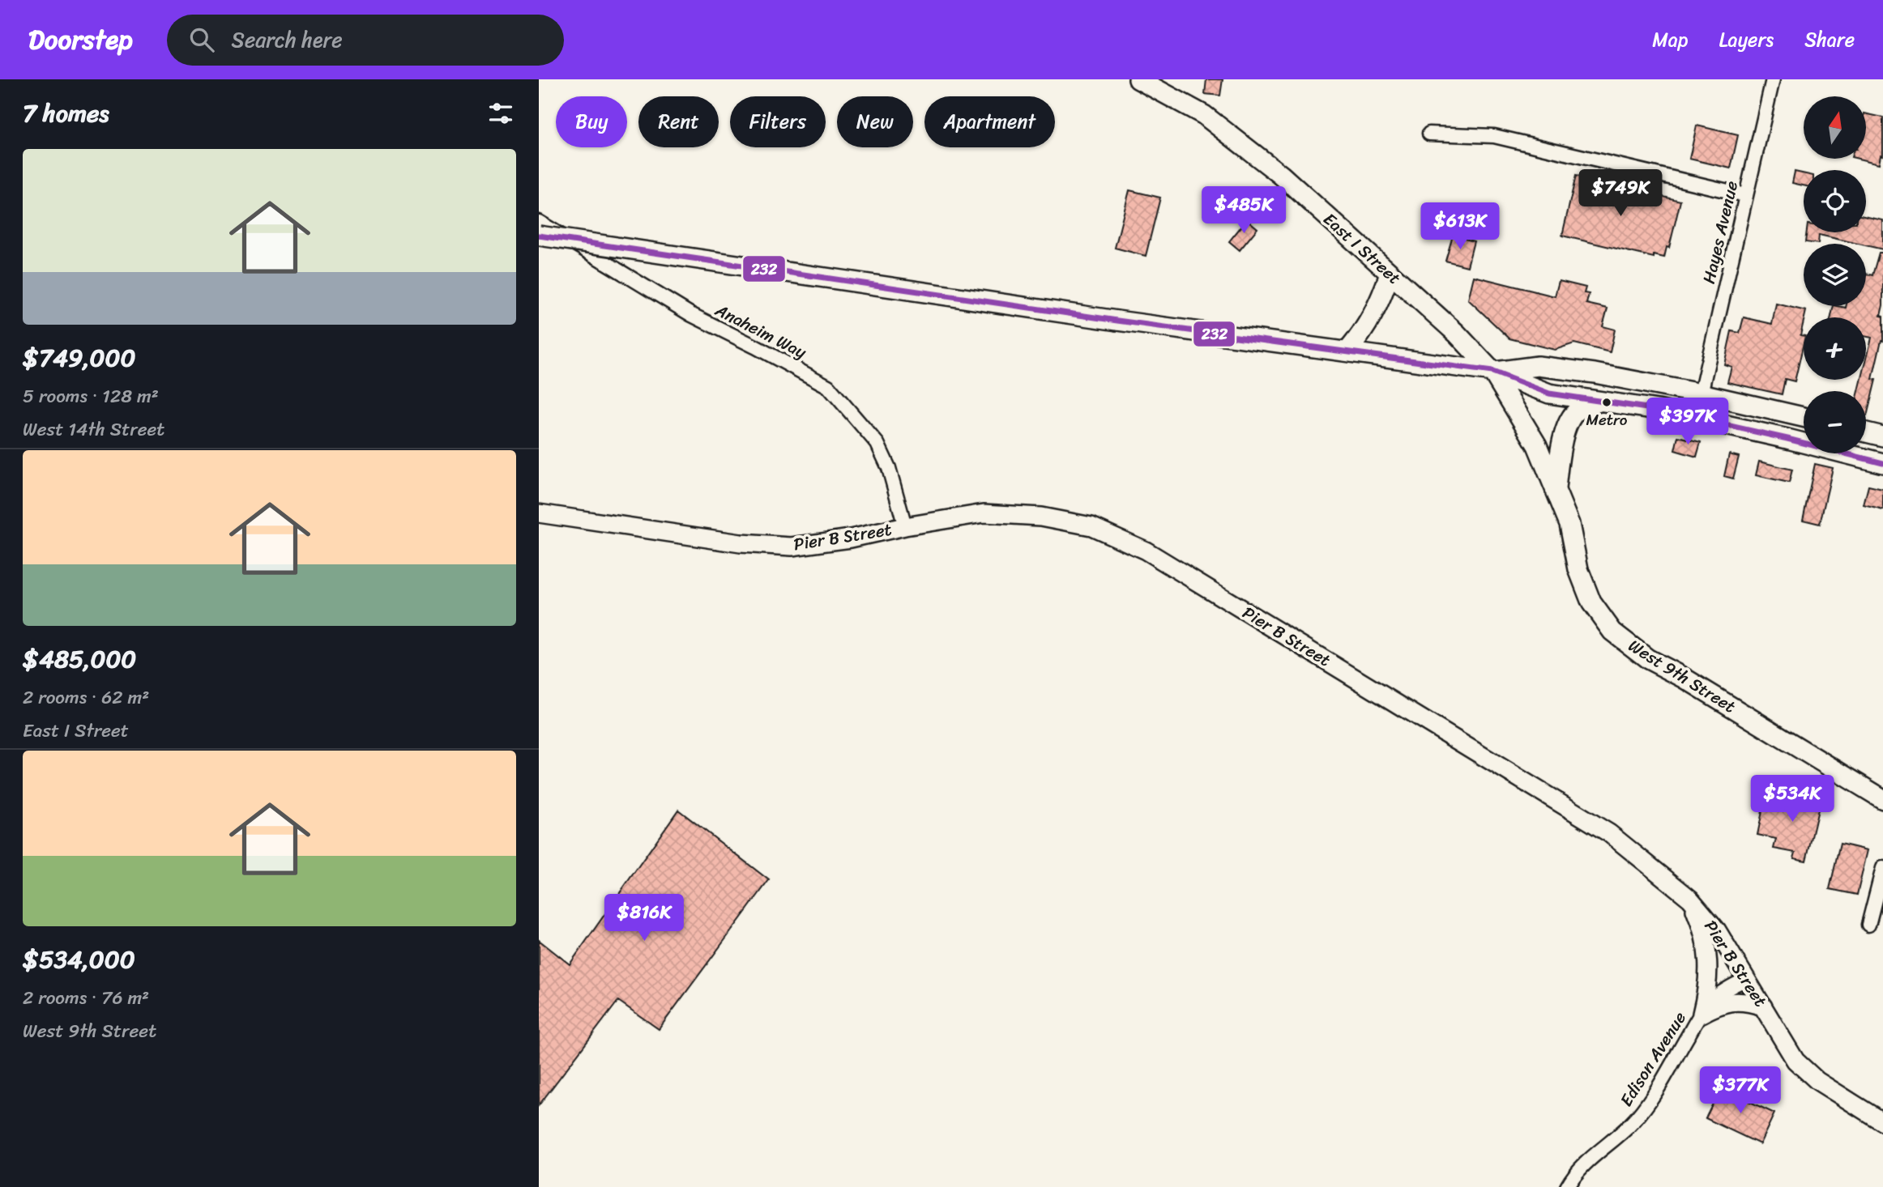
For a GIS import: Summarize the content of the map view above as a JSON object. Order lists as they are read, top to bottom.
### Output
{
  "streets": {
    "main road": ["East I Street", "West 9th Street"],
    "street": [
      "Hayes Avenue",
      "Anaheim Way",
      "Pier B Street",
      "Edison Avenue"
    ]
  },
  "crossings": [
    ["East I Street", "West 9th Street"],
    ["Anaheim Way", "Pier B Street"],
    ["Pier B Street", "Edison Avenue"]
  ],
  "places": ["Metro"],
  "lines": ["transit line 232"],
  "north": "top",
  "page": {
    "header": "Doorstep",
    "search": "Search here",
    "nav": ["Map", "Layers", "Share"],
    "heading": "7 homes",
    "map_buttons": ["+", "−"],
    "chip": [
      "Buy",
      "Rent",
      "Filters",
      "New",
      "Apartment"
    ],
    "list": [
      {
        "name": "$749,000",
        "note": "5 rooms · 128 m² · West 14th Street"
      },
      {
        "name": "$485,000",
        "note": "2 rooms · 62 m² · East I Street"
      },
      {
        "name": "$534,000",
        "note": "2 rooms · 76 m² · West 9th Street"
      }
    ],
    "price": [
      "$749K",
      "$485K",
      "$613K",
      "$397K",
      "$534K",
      "$816K",
      "$377K"
    ]
  }
}
